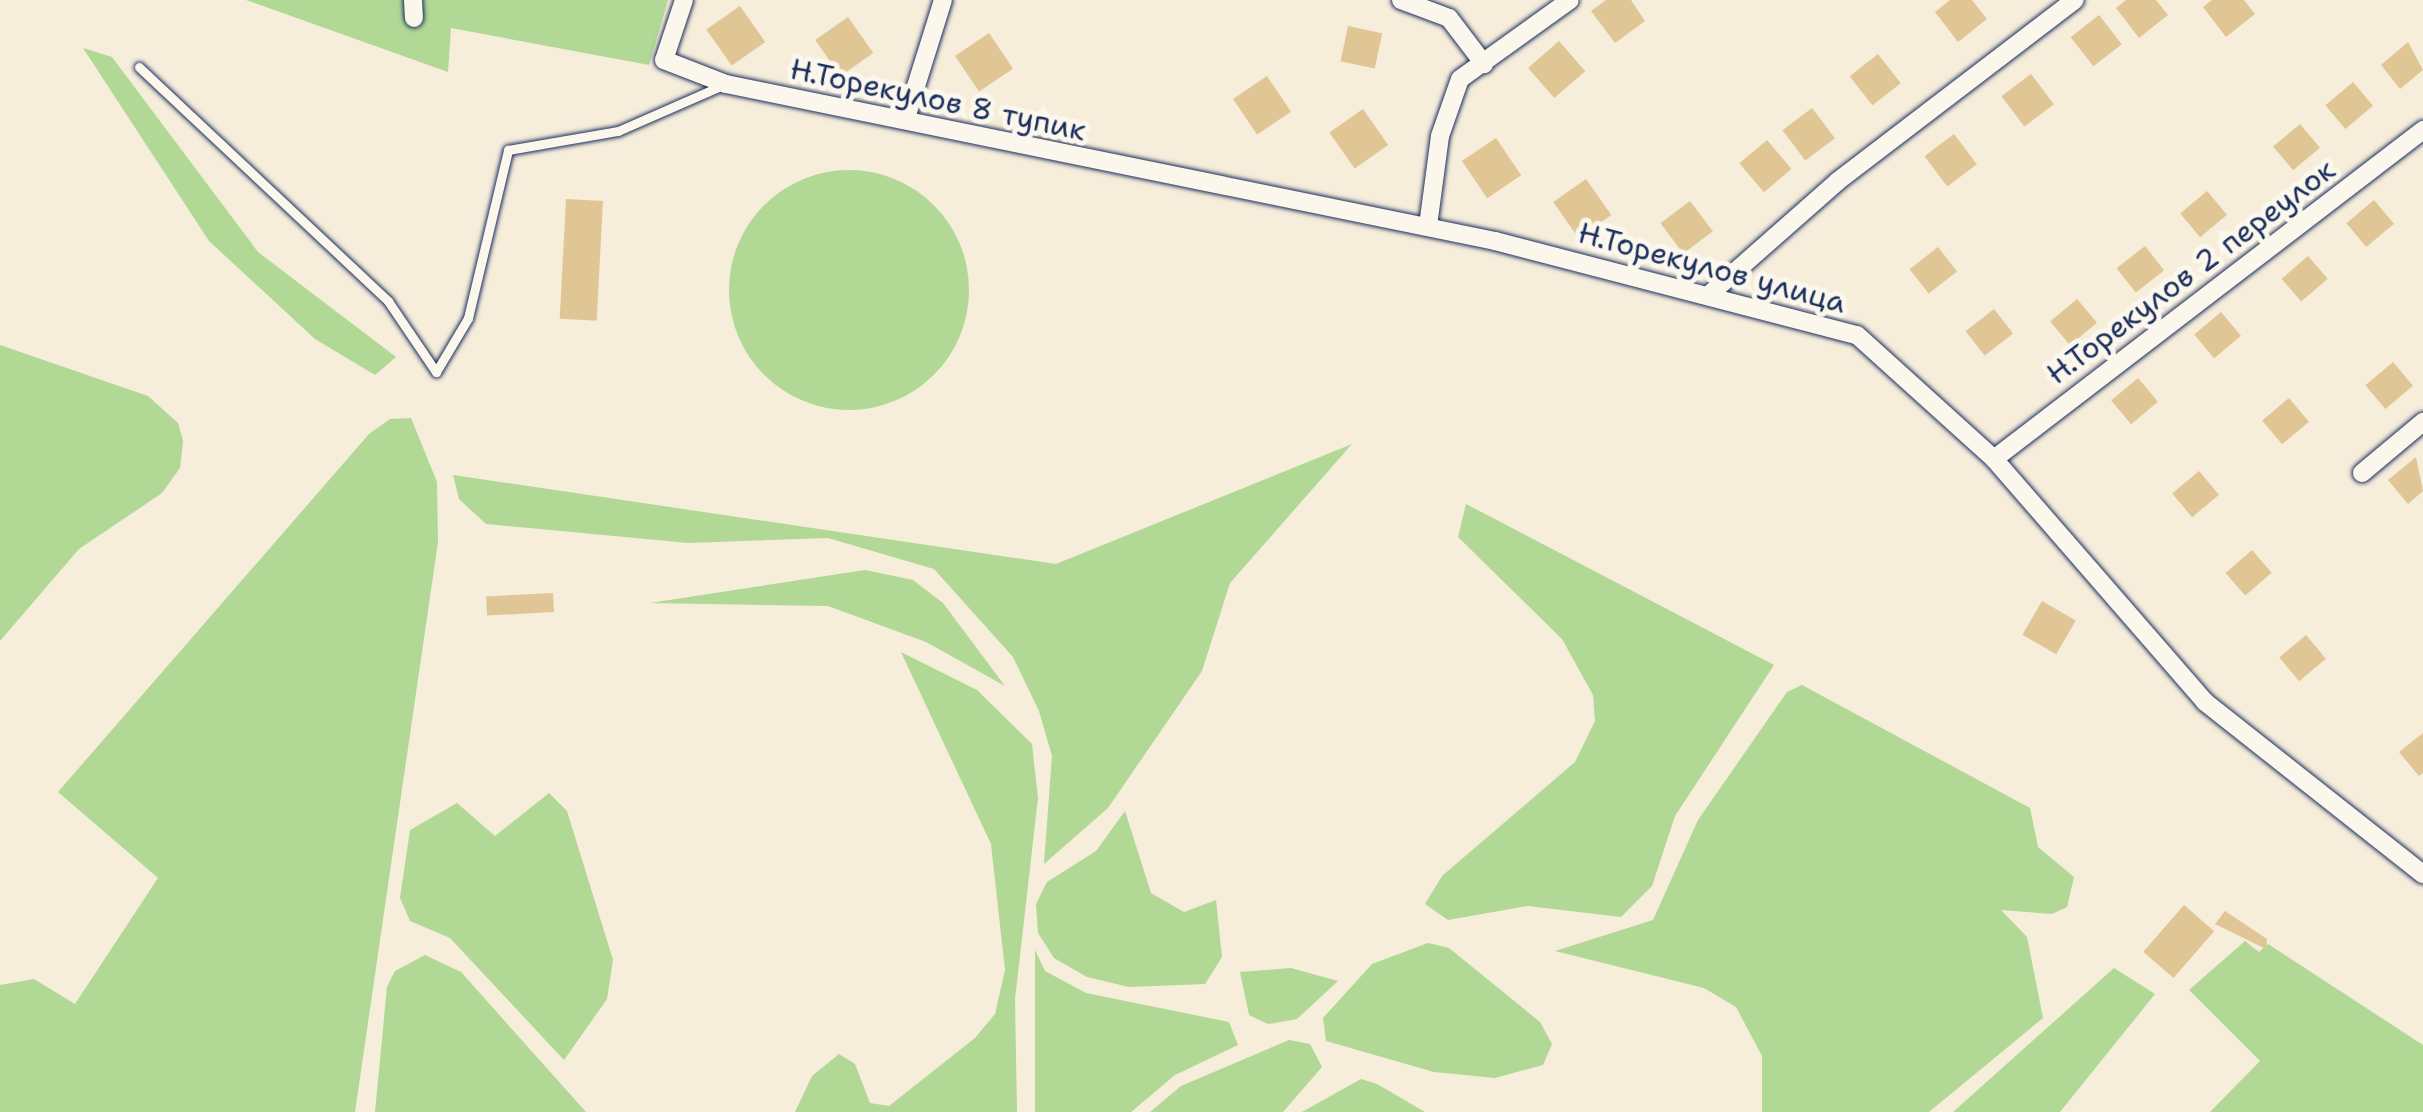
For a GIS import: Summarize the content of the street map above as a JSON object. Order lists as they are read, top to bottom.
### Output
{
  "streets": {
    "street": ["Н.Торекулов 8 тупик", "Н.Торекулов улица", "Н.Торекулов 2 переулок"]
  },
  "crossings": [
    ["Н.Торекулов 8 тупик", "Н.Торекулов улица"],
    ["Н.Торекулов улица", "Н.Торекулов 2 переулок"]
  ]
}
